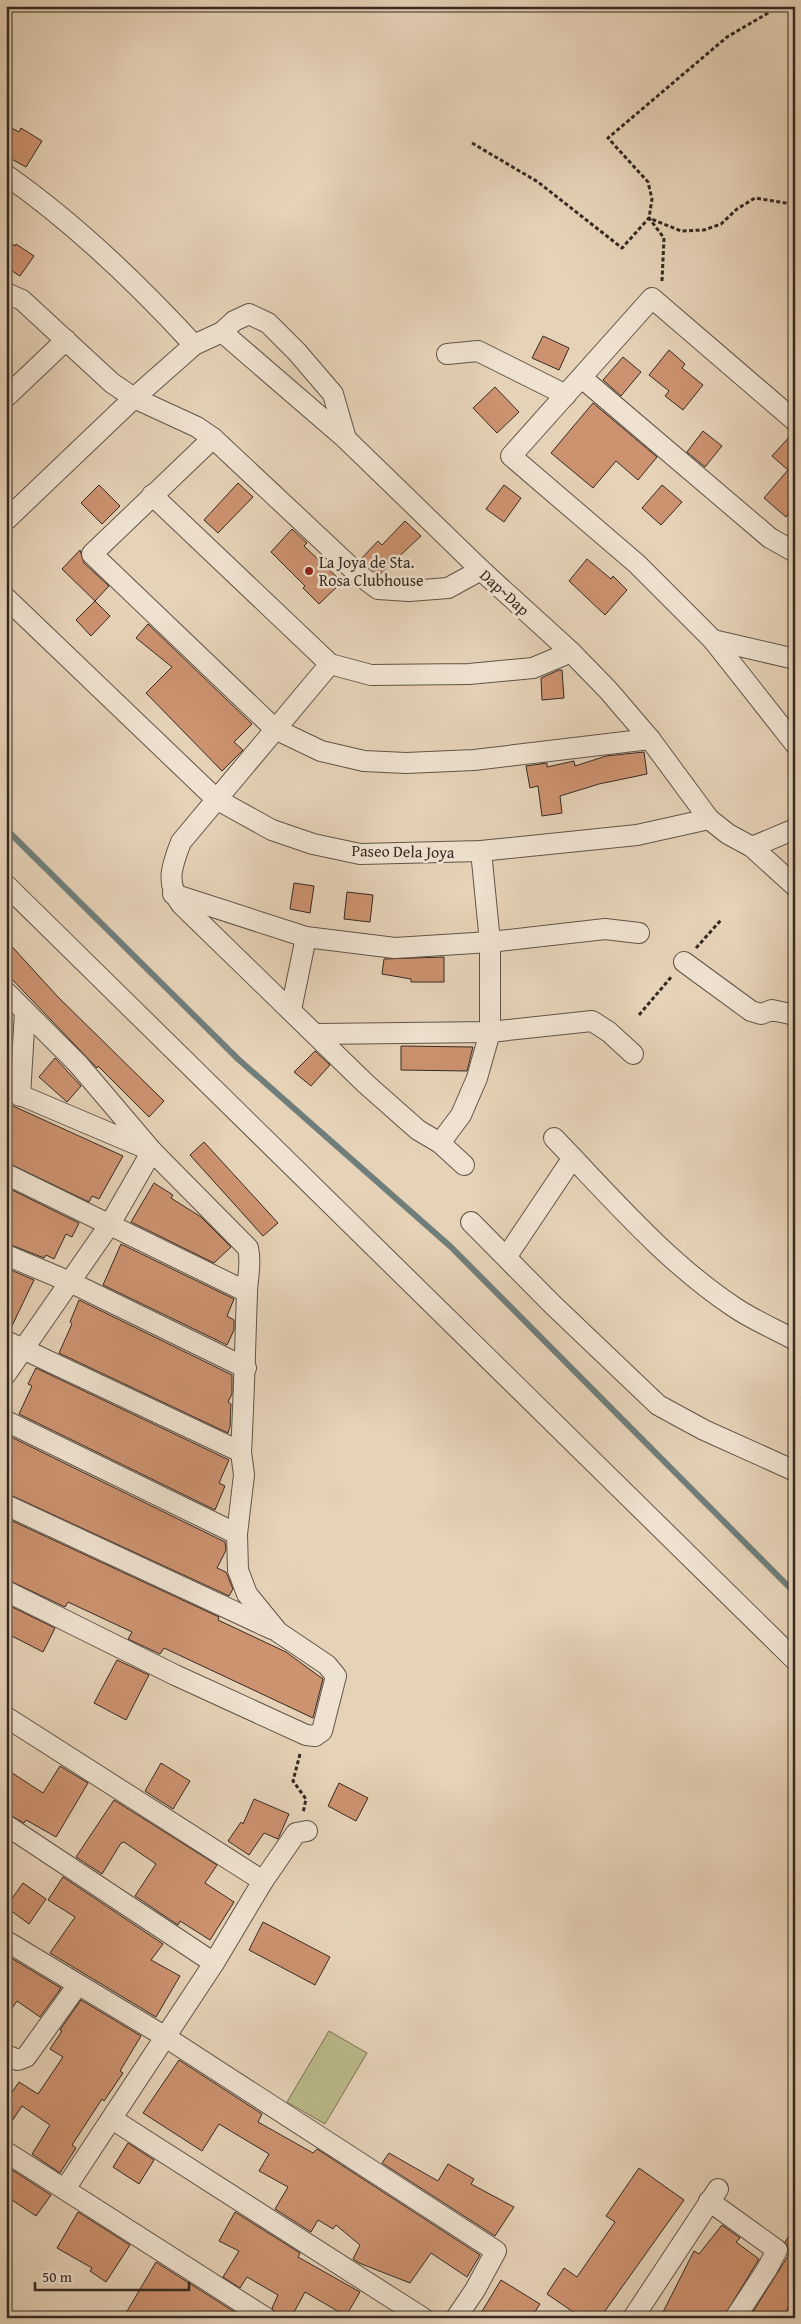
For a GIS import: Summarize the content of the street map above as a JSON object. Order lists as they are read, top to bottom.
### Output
{
  "streets": {
    "street": ["Dap~Dap", "Paseo Dela Joya"]
  },
  "crossings": [
    ["Dap~Dap", "Paseo Dela Joya"]
  ],
  "places": ["La Joya de Sta. Rosa Clubhouse"],
  "scale_bar": "50 m"
}
